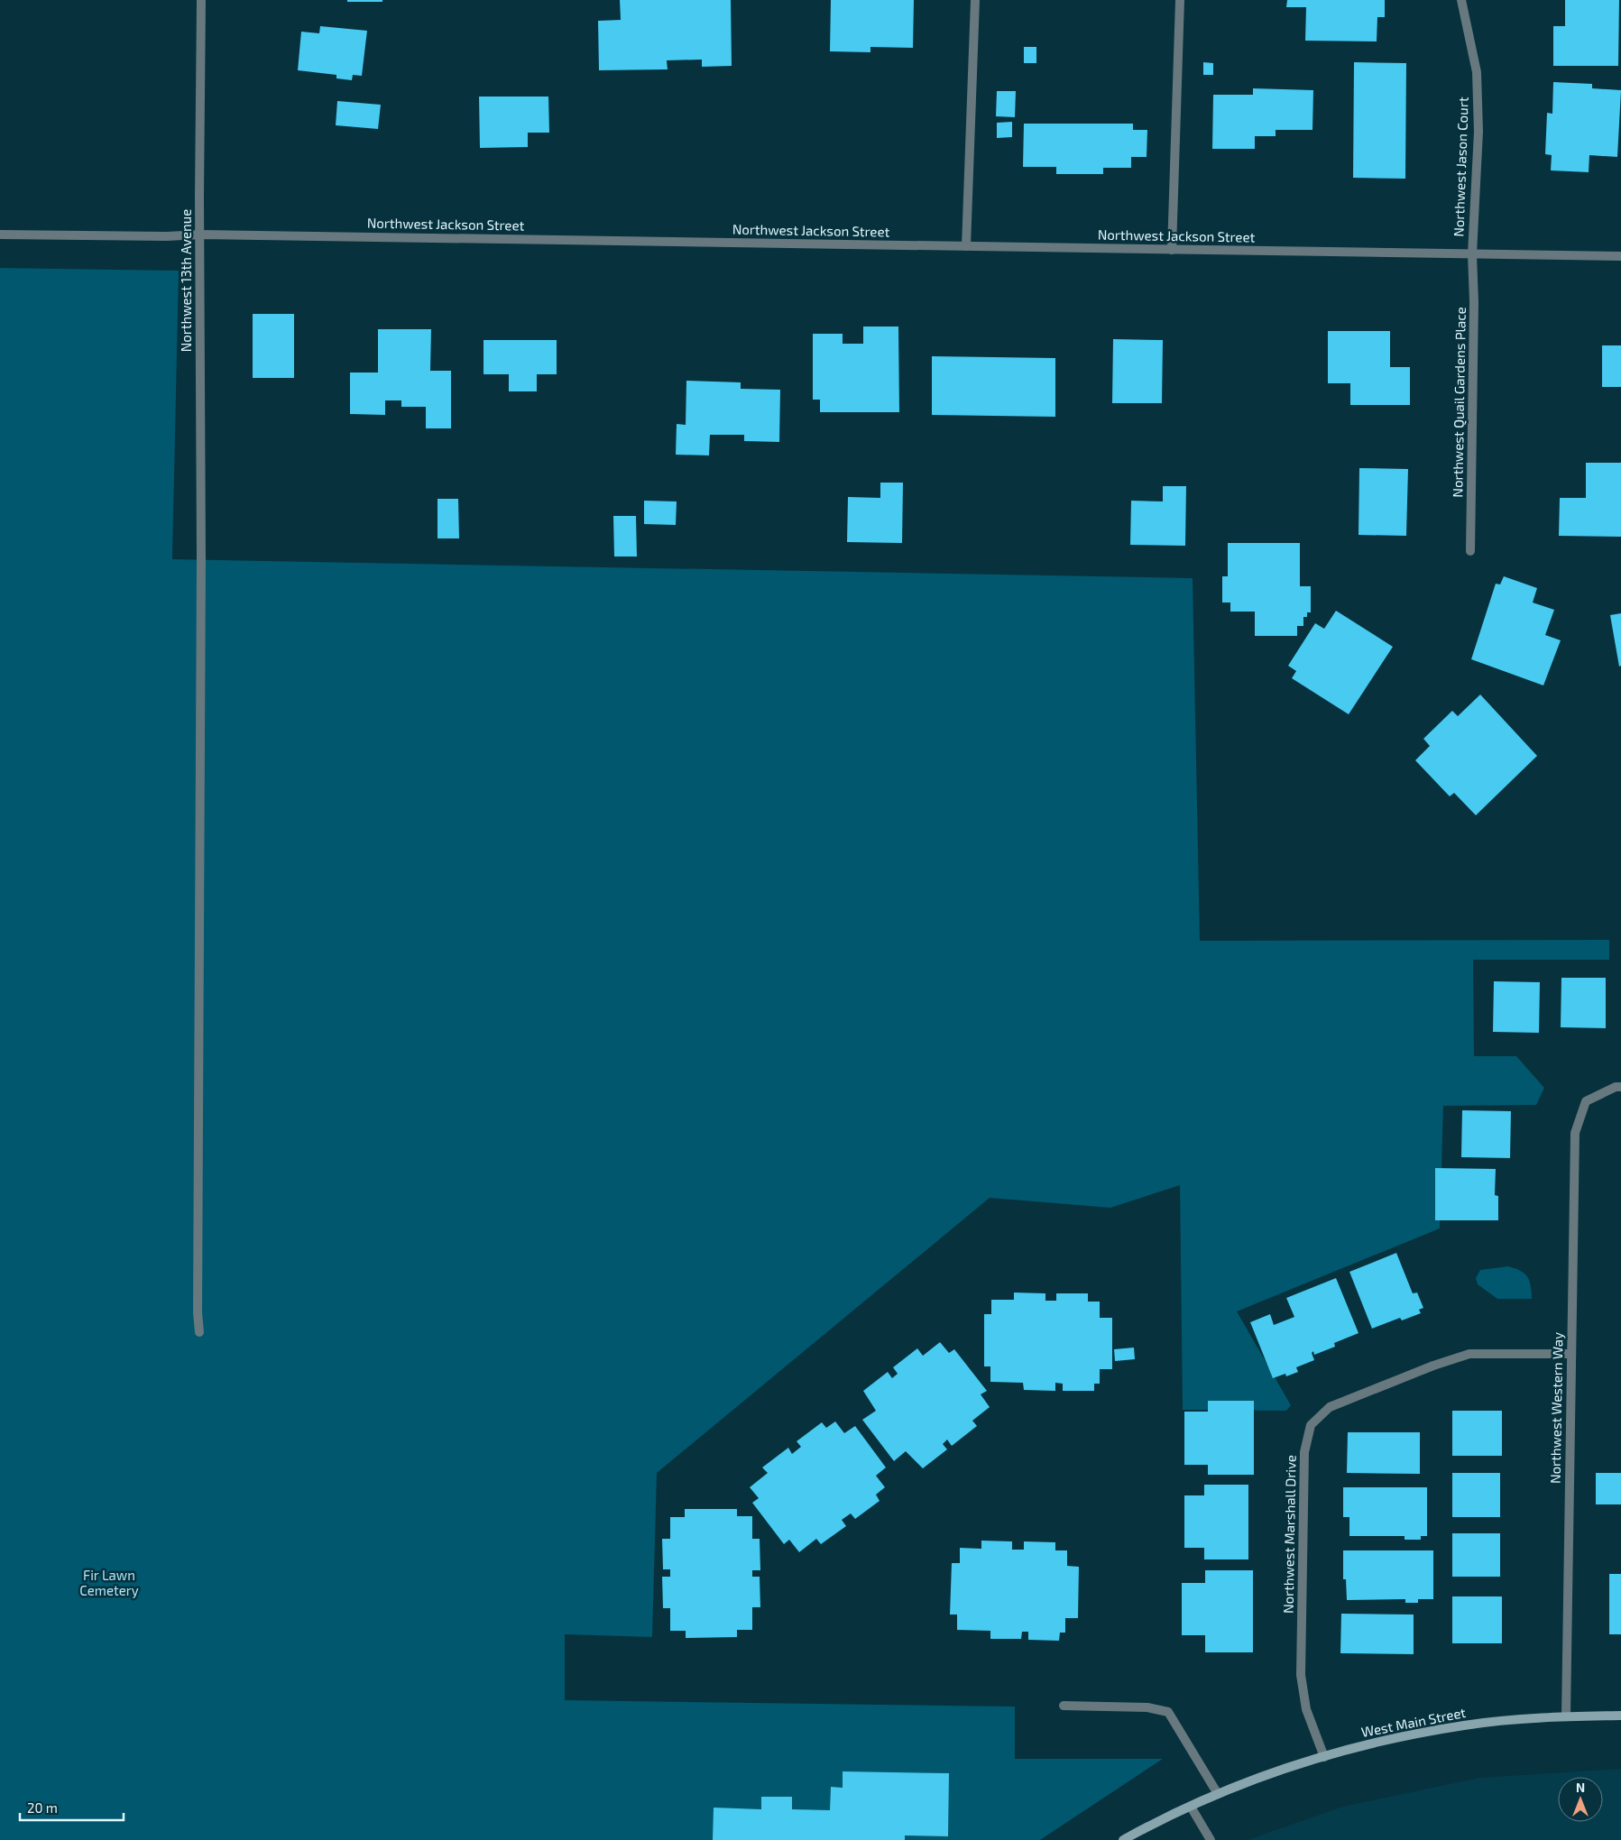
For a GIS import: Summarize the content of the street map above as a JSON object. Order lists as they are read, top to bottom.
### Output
{
  "streets": {
    "street": [
      "Northwest Jason Court",
      "Northwest Jackson Street",
      "Northwest 13th Avenue",
      "Northwest Quail Gardens Place",
      "Northwest Western Way",
      "Northwest Marshall Drive",
      "West Main Street"
    ]
  },
  "crossings": [
    ["Northwest Jason Court", "Northwest Jackson Street"],
    ["Northwest Jason Court", "Northwest Quail Gardens Place"],
    ["Northwest Jackson Street", "Northwest 13th Avenue"],
    ["Northwest Jackson Street", "Northwest Quail Gardens Place"],
    ["Northwest Western Way", "Northwest Marshall Drive"],
    ["Northwest Western Way", "West Main Street"],
    ["Northwest Marshall Drive", "West Main Street"]
  ],
  "parks": ["Fir Lawn Cemetery"],
  "scale_bar": "20 m",
  "north": "top"
}
